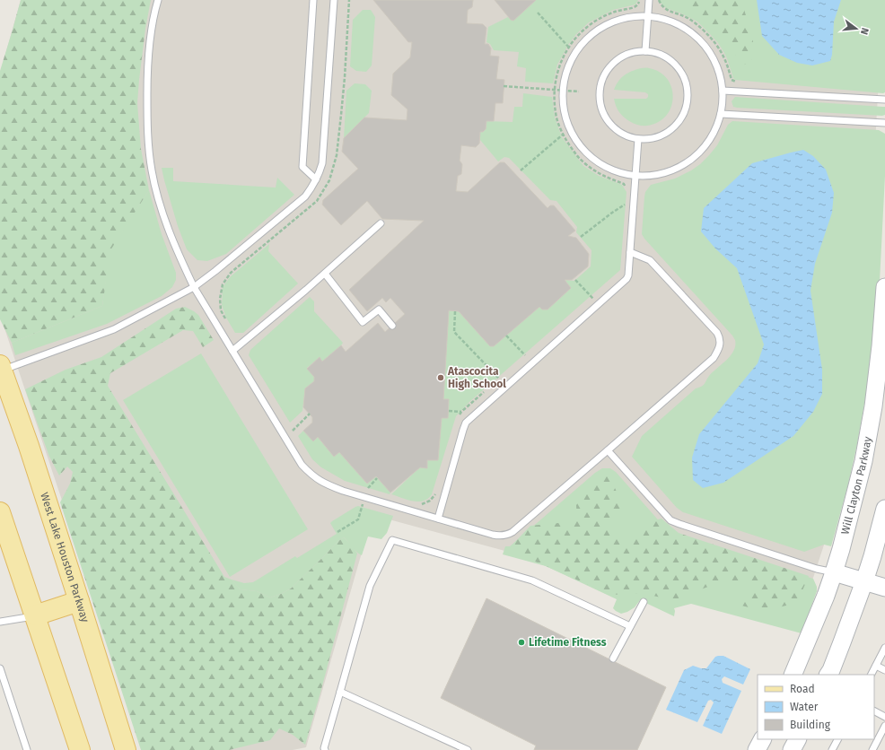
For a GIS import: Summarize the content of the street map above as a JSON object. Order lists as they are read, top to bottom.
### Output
{
  "streets": {
    "main road": ["Will Clayton Parkway", "West Lake Houston Parkway"]
  },
  "places": ["Atascocita High School", "Lifetime Fitness"],
  "legend": ["Road", "Water", "Building"],
  "north": "right"
}
